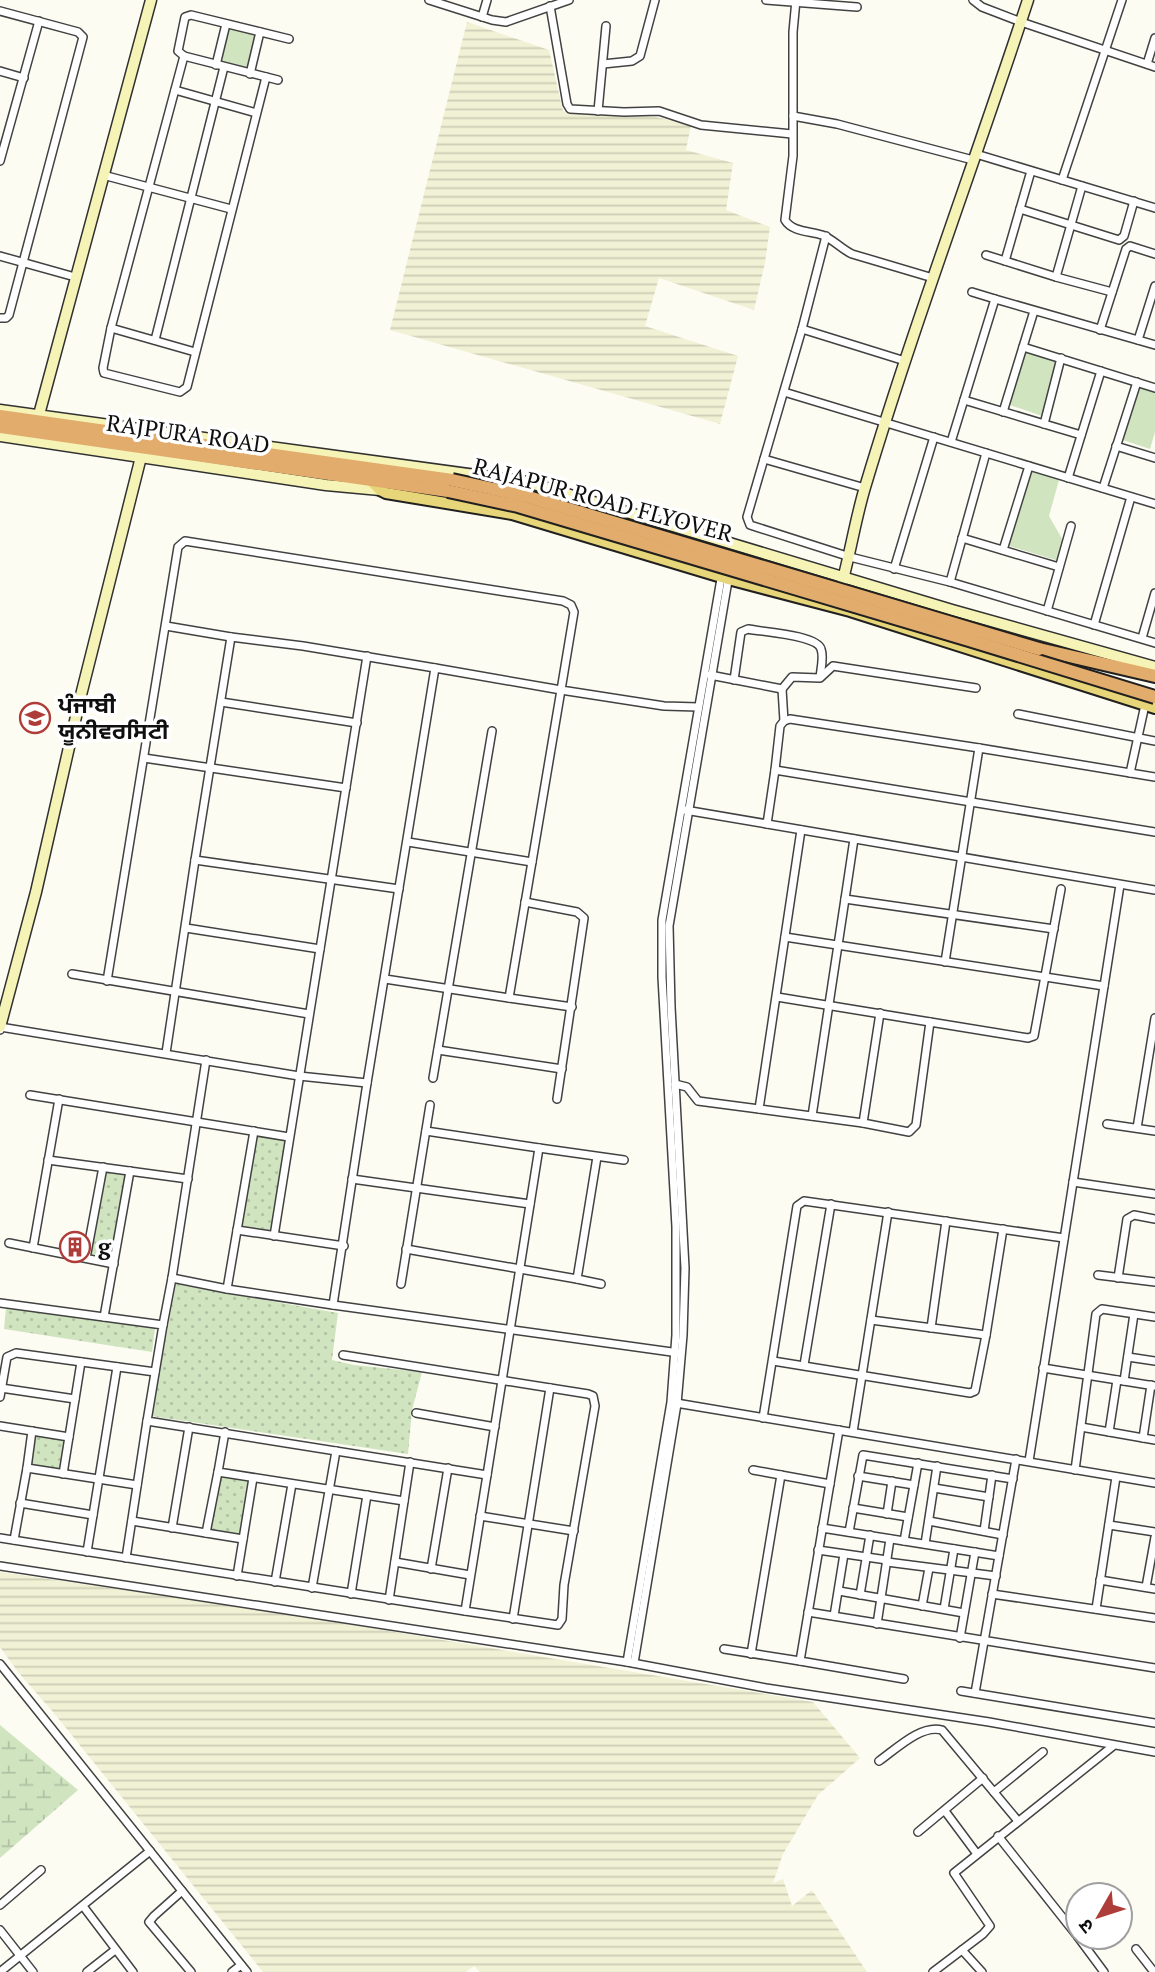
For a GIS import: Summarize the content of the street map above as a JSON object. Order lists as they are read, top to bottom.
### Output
{
  "streets": {
    "highway": ["RAJPURA ROAD", "RAJAPUR ROAD FLYOVER"]
  },
  "crossings": [
    ["RAJPURA ROAD", "RAJAPUR ROAD FLYOVER"]
  ],
  "places": {
    "school or university": ["ਪੰਜਾਬੀ ਯੂਨੀਵਰਸਿਟੀ"],
    "building": ["g"]
  },
  "north": "bottom left"
}
